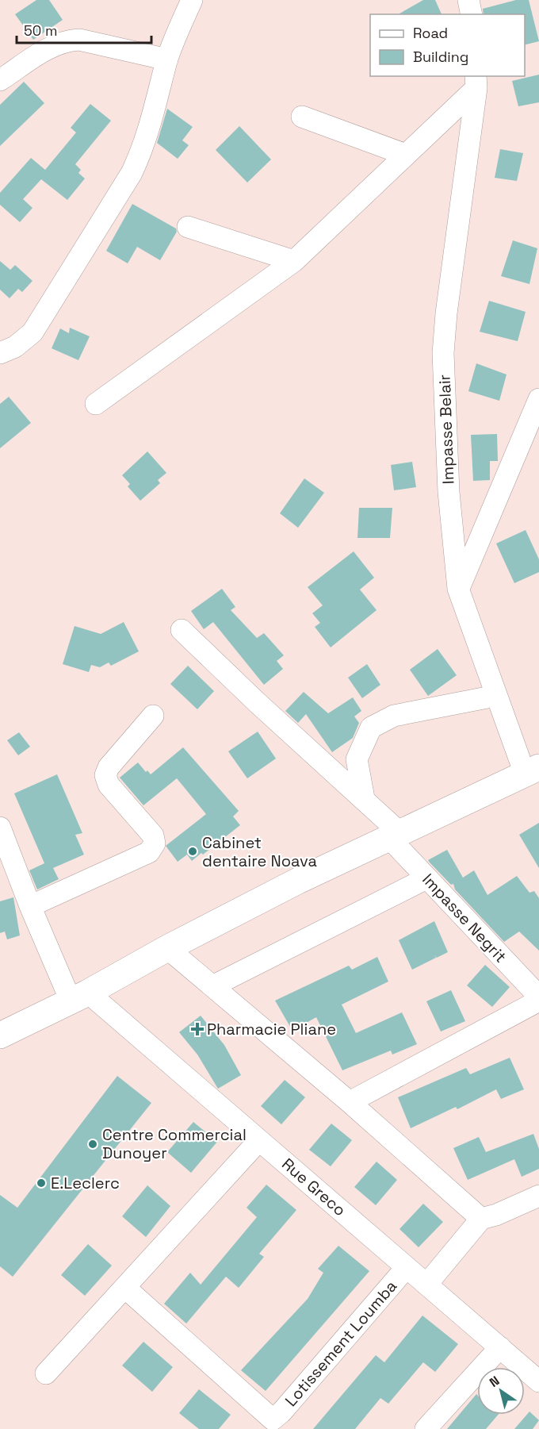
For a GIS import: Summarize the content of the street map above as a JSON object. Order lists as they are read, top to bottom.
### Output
{
  "streets": {
    "street": [
      "Impasse Belair",
      "Impasse Negrit",
      "Rue Greco",
      "Lotissement Loumba"
    ]
  },
  "crossings": [
    ["Rue Greco", "Lotissement Loumba"]
  ],
  "places": {
    "other": ["Cabinet dentaire Noava", "Centre Commercial Dunoyer", "E.Leclerc"],
    "health": ["Pharmacie Pliane"]
  },
  "legend": ["Road", "Building"],
  "scale_bar": "50 m",
  "north": "top left"
}
